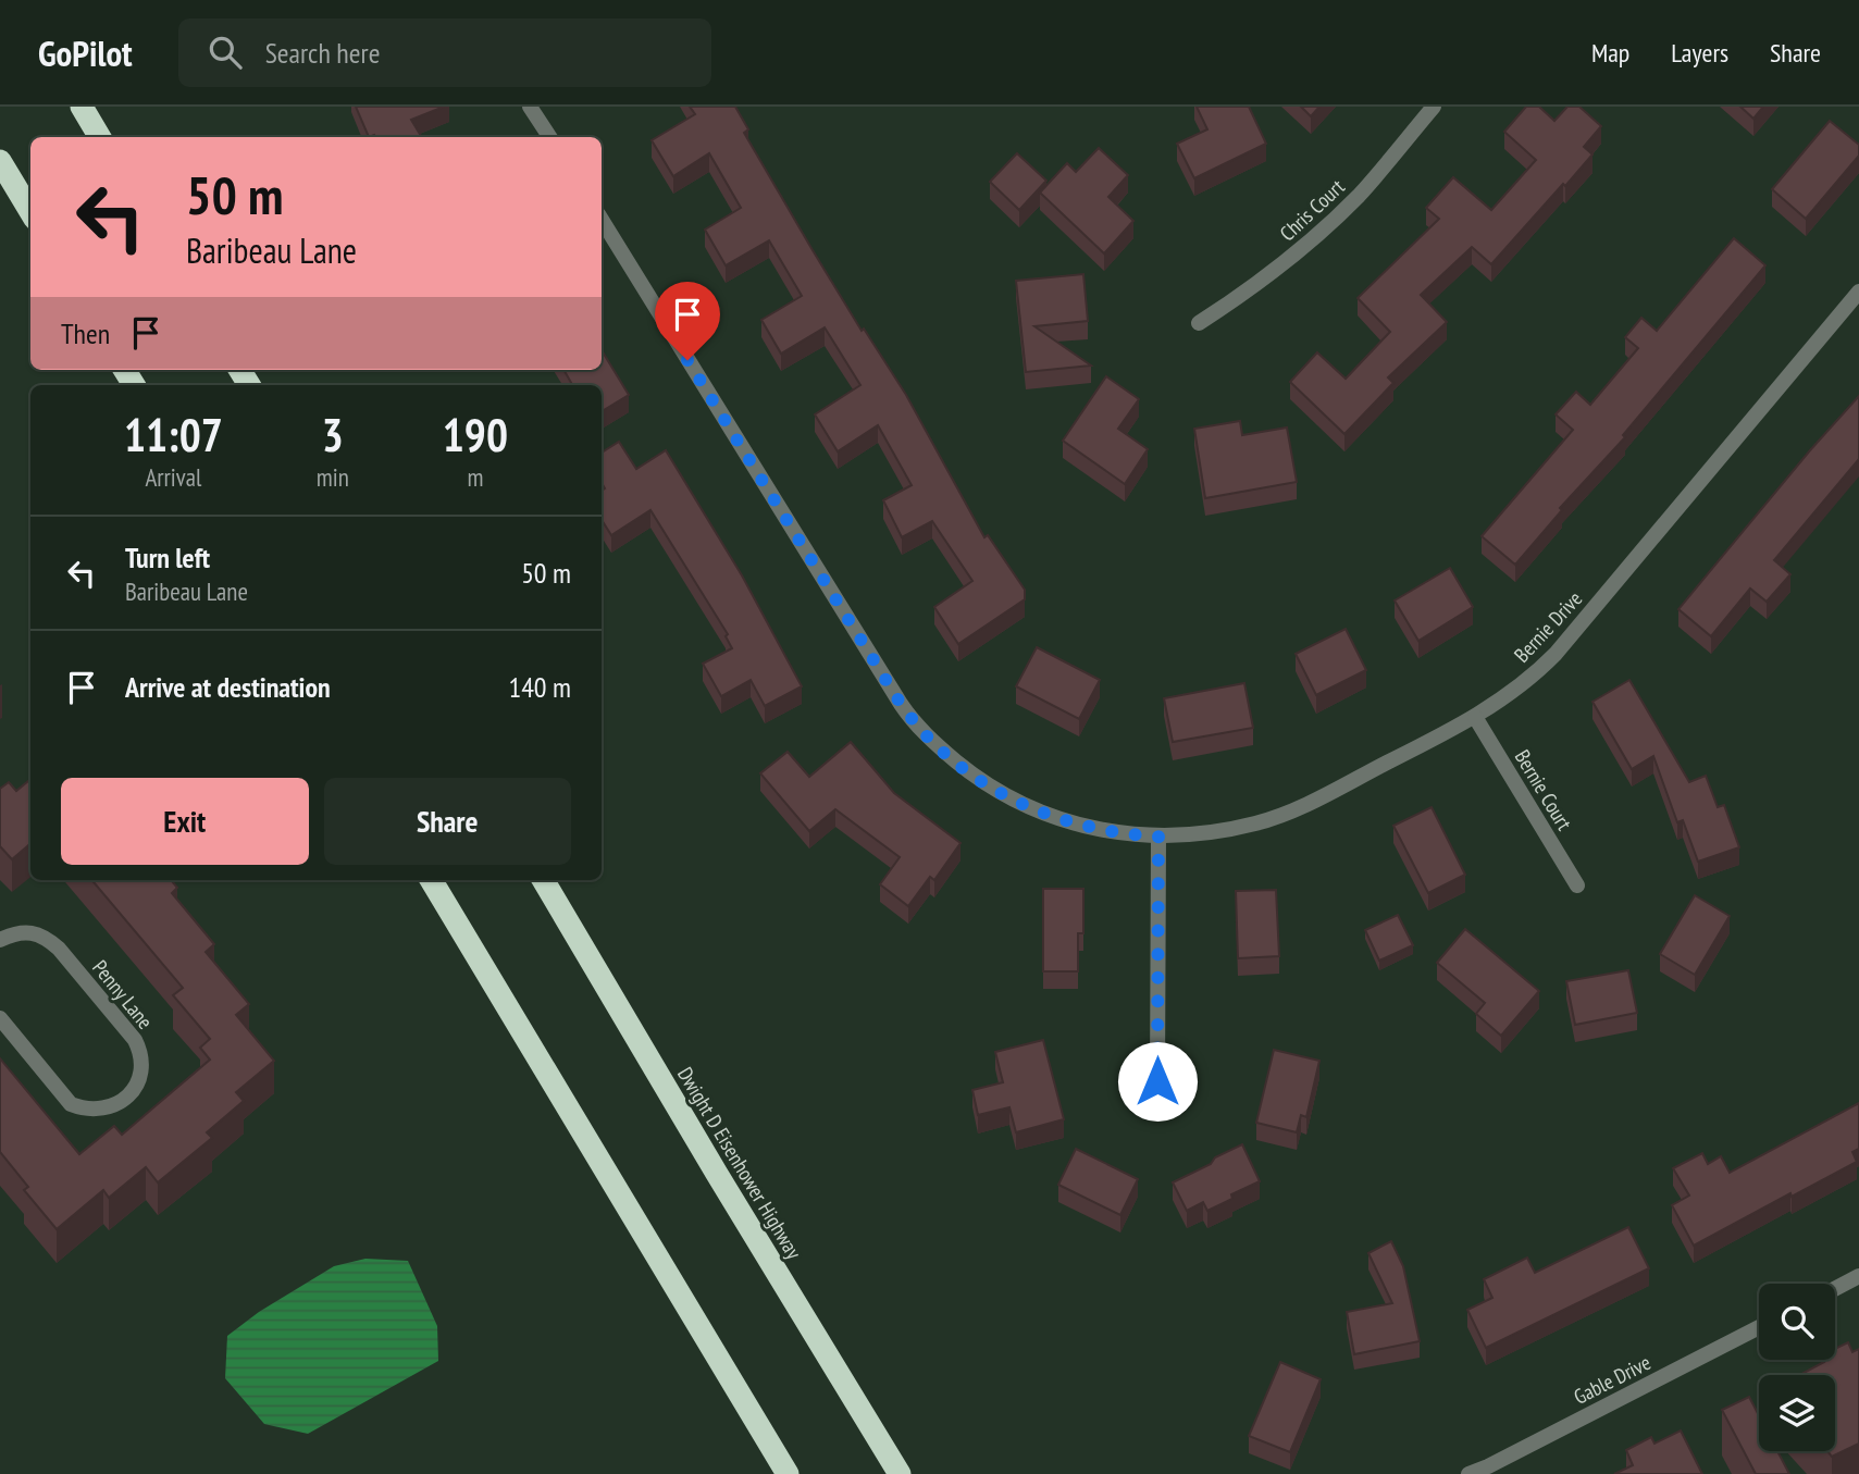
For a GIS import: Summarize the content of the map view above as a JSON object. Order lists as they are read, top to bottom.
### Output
{
  "streets": {
    "highway": ["Dwight D Eisenhower Highway"],
    "street": [
      "Chris Court",
      "Bernie Drive",
      "Bernie Court",
      "Penny Lane",
      "Gable Drive"
    ]
  },
  "crossings": [
    ["Bernie Drive", "Bernie Court"]
  ],
  "page": {
    "header": "GoPilot",
    "search": "Search here",
    "nav": ["Map", "Layers", "Share"],
    "turn": ["50 m", "Baribeau Lane"],
    "then": "Then",
    "eta": [
      "11:07",
      "Arrival",
      "3",
      "min",
      "190",
      "m"
    ],
    "list": [
      {
        "name": "Turn left",
        "note": "Baribeau Lane",
        "value": "50 m"
      },
      {
        "name": "Arrive at destination",
        "value": "140 m"
      }
    ],
    "buttons": ["Exit", "Share"]
  }
}
